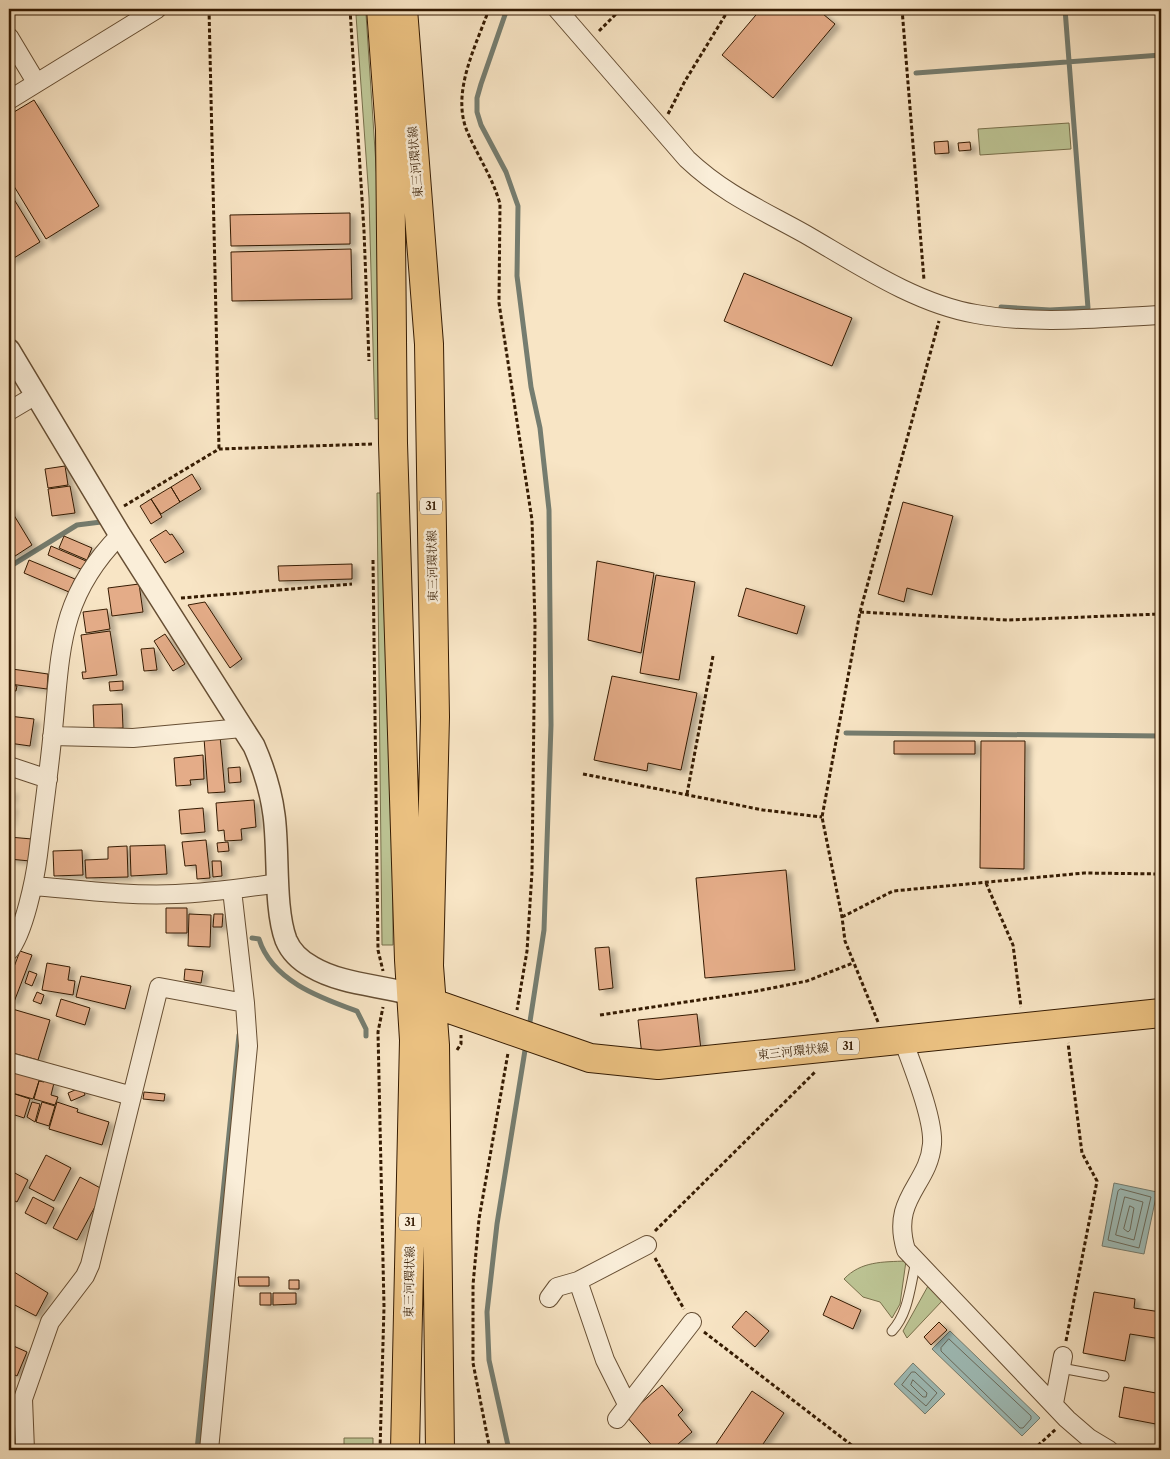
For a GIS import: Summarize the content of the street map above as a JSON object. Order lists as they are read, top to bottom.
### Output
{
  "streets": {
    "main road": ["東三河環状線", "31"]
  }
}
